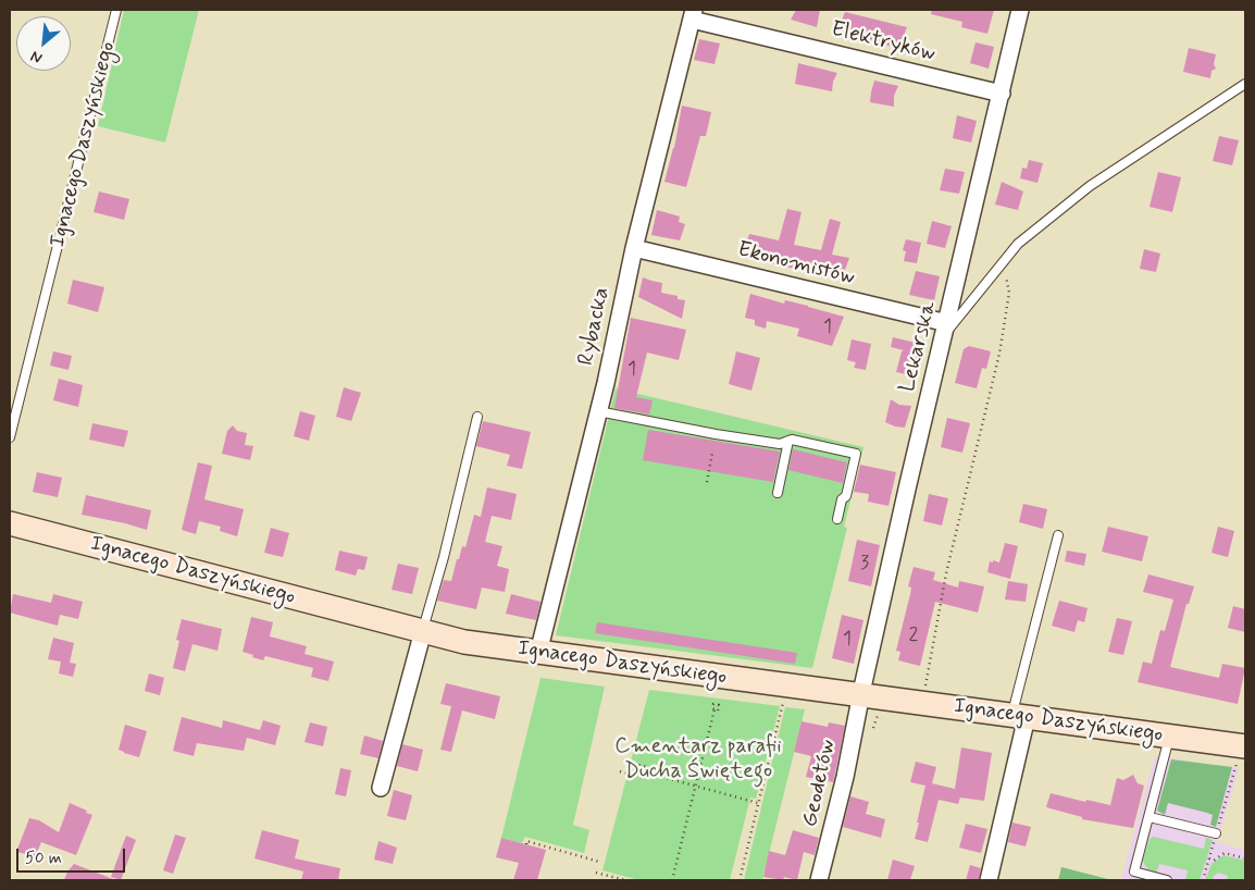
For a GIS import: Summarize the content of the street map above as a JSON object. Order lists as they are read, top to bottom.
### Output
{
  "streets": {
    "main road": ["Ignacego Daszyńskiego"],
    "street": [
      "Elektryków",
      "Ekonomistów",
      "Rybacka",
      "Lekarska",
      "Geodetów"
    ]
  },
  "crossings": [
    ["Elektryków", "Rybacka"],
    ["Elektryków", "Lekarska"],
    ["Ignacego Daszyńskiego", "Rybacka"],
    ["Ignacego Daszyńskiego", "Lekarska"],
    ["Ignacego Daszyńskiego", "Geodetów"],
    ["Ekonomistów", "Rybacka"],
    ["Ekonomistów", "Lekarska"],
    ["Lekarska", "Geodetów"]
  ],
  "parks": ["Cmentarz parafii Ducha Świętego"],
  "house_numbers": [
    "1",
    "1",
    "3",
    "2",
    "1"
  ],
  "scale_bar": "50 m",
  "north": "bottom left"
}
